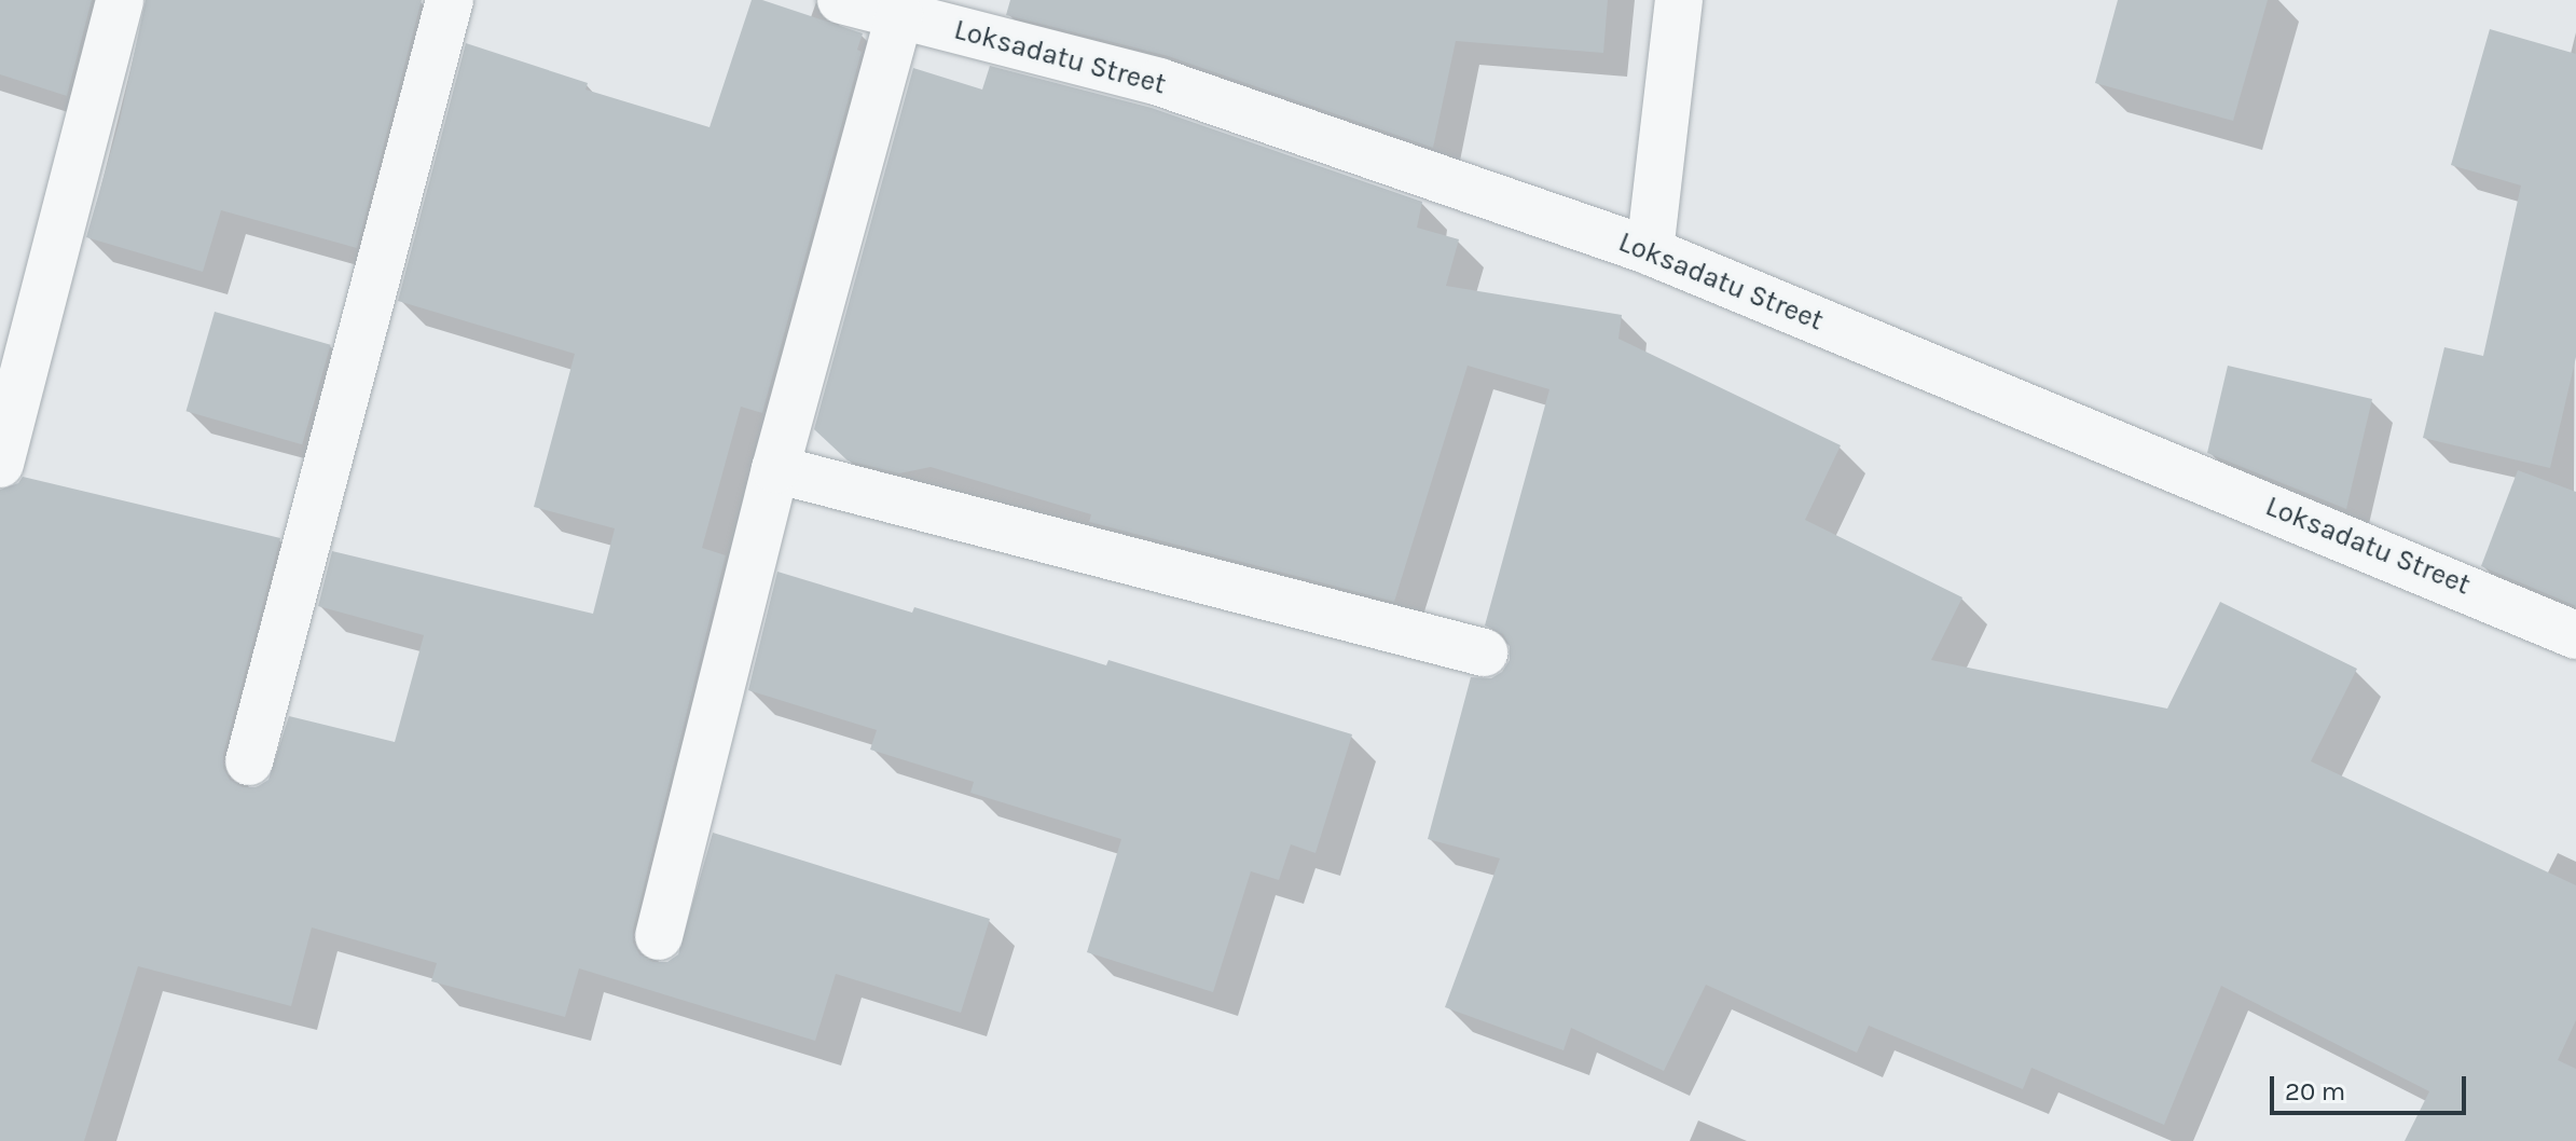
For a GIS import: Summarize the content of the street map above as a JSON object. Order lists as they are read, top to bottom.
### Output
{
  "streets": {
    "street": ["Loksadatu Street"]
  },
  "scale_bar": "20 m"
}
